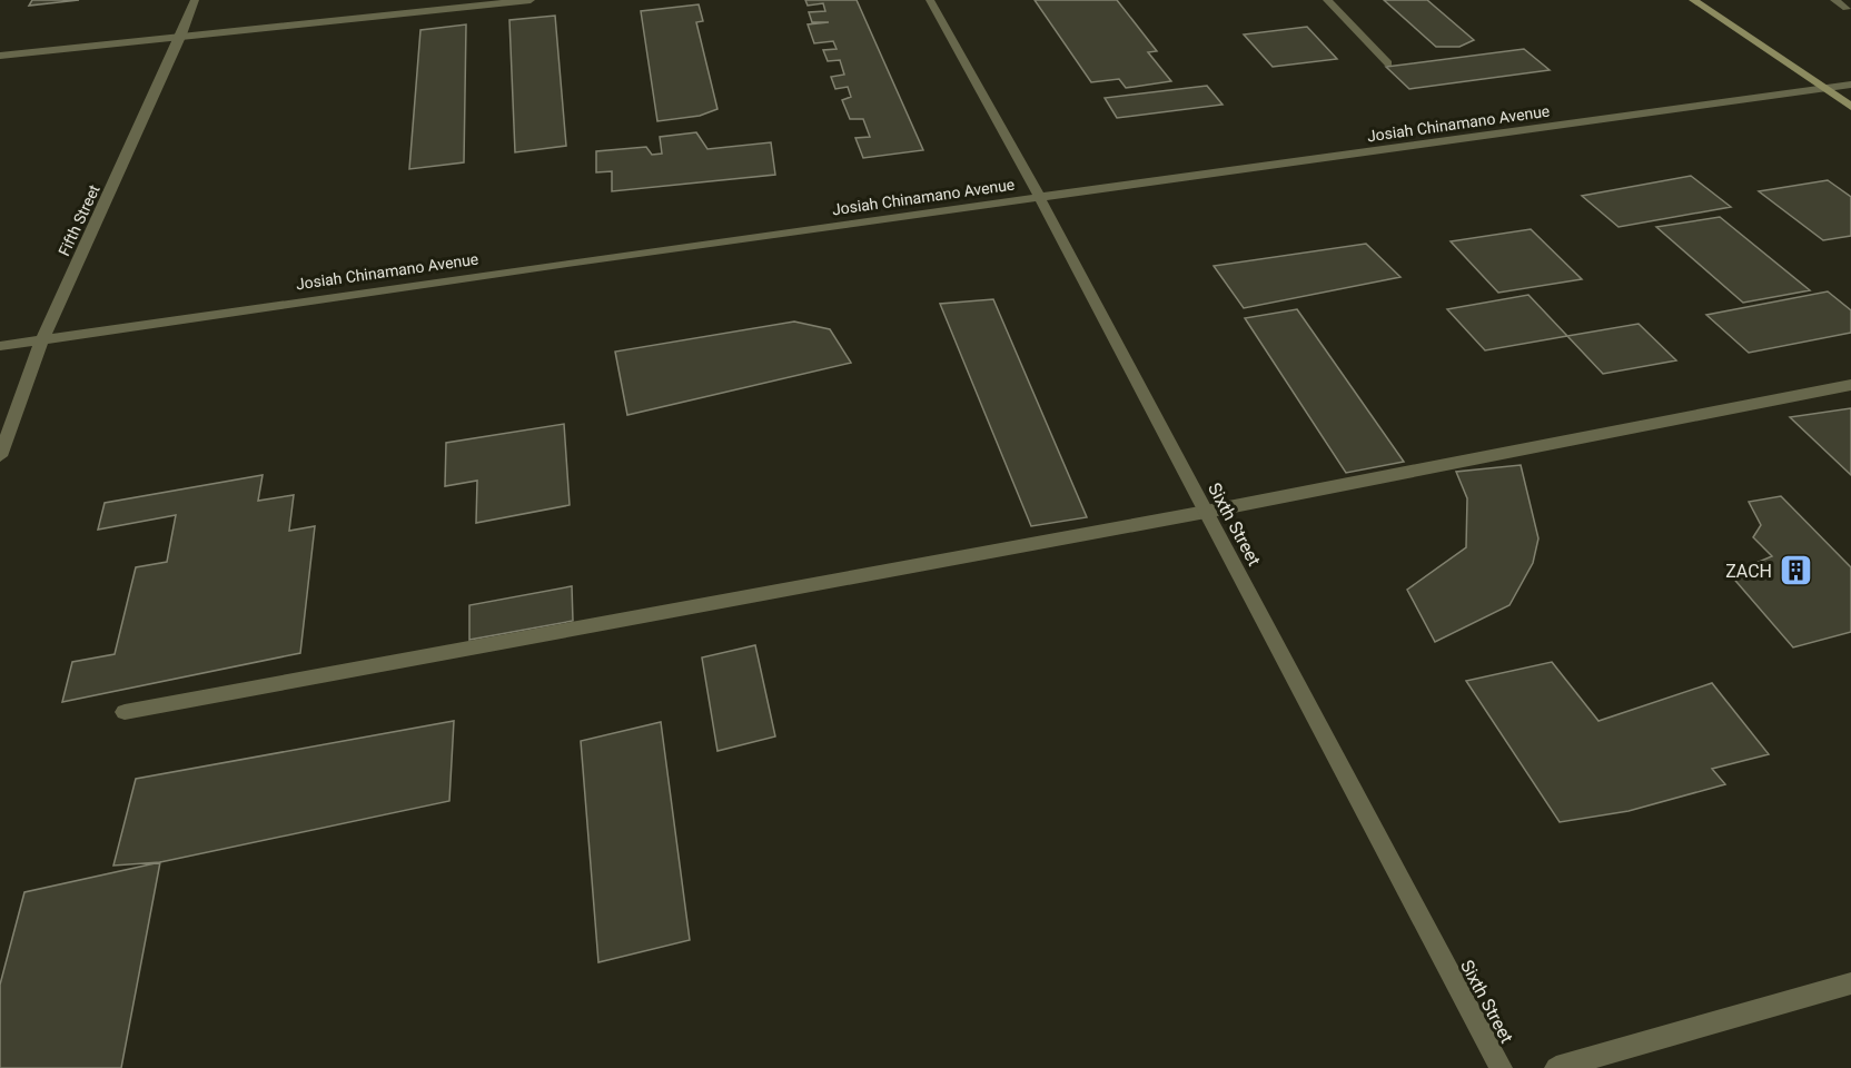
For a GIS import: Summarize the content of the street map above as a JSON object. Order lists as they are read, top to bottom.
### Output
{
  "streets": {
    "street": ["Josiah Chinamano Avenue", "Fifth Street", "Sixth Street"]
  },
  "crossings": [
    ["Josiah Chinamano Avenue", "Fifth Street"],
    ["Josiah Chinamano Avenue", "Sixth Street"]
  ],
  "places": {
    "building": ["ZACH"]
  }
}
